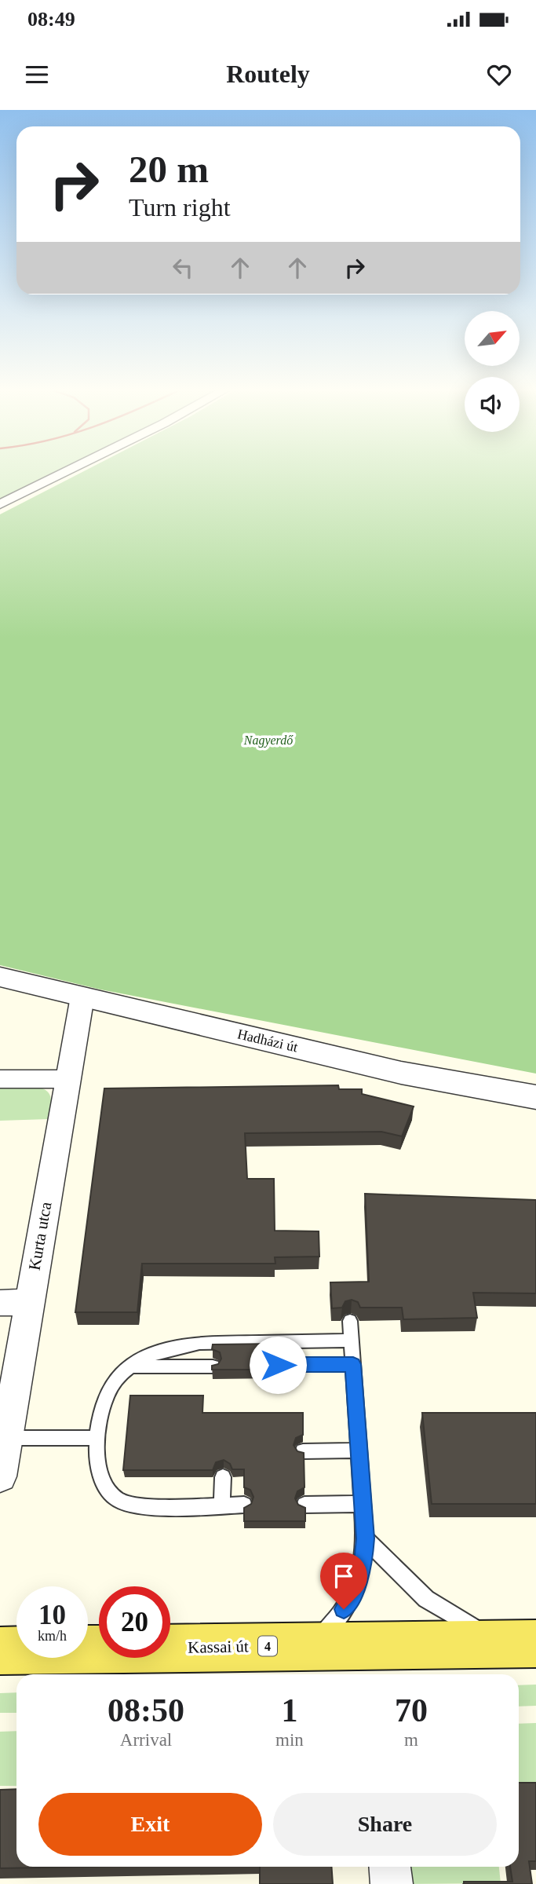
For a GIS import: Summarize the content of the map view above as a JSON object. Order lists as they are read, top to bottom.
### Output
{
  "streets": {
    "main road": ["4", "Kassai út"],
    "street": ["Hadházi út", "Kurta utca"]
  },
  "crossings": [
    ["Hadházi út", "Kurta utca"]
  ],
  "parks": ["Nagyerdő"],
  "north": "top right",
  "page": {
    "status": "08:49",
    "header": "Routely",
    "turn": ["20 m", "Turn right"],
    "speed": "10 km/h",
    "limit": "20",
    "eta": [
      "08:50",
      "Arrival",
      "1",
      "min",
      "70",
      "m"
    ],
    "buttons": ["Exit", "Share"]
  }
}
